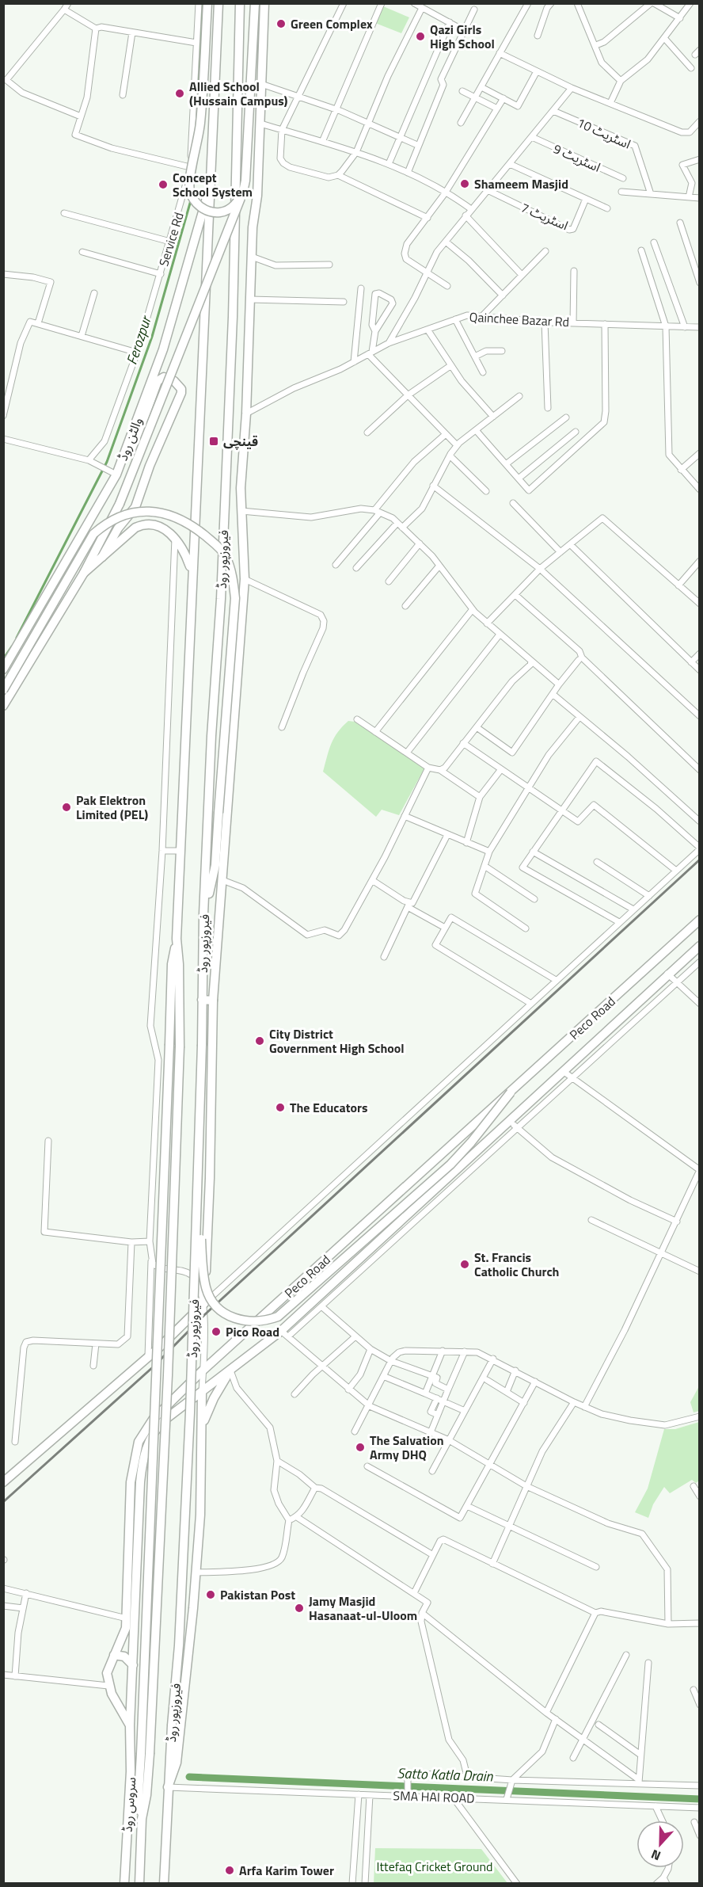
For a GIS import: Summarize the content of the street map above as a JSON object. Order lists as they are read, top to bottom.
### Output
{
  "streets": {
    "main road": [
      "والٹن روڈ",
      "فیروزپور روڈ",
      "Peco Road",
      "سروس روڈ"
    ],
    "street": [
      "اسٹریٹ 10",
      "اسٹریٹ 9",
      "اسٹریٹ 7",
      "Service Rd",
      "Qainchee Bazar Rd",
      "SMA HAI ROAD"
    ]
  },
  "crossings": [
    ["فیروزپور روڈ", "SMA HAI ROAD"],
    ["Peco Road", "سروس روڈ"]
  ],
  "water": ["Ferozpur", "Satto Katla Drain"],
  "parks": ["Ittefaq Cricket Ground"],
  "places": {
    "other": [
      "Green Complex",
      "Qazi Girls High School",
      "Allied School (Hussain Campus)",
      "Shameem Masjid",
      "Concept School System",
      "Pak Elektron Limited (PEL)",
      "City District Government High School",
      "The Educators",
      "St. Francis Catholic Church",
      "Pico Road",
      "The Salvation Army DHQ",
      "Pakistan Post",
      "Jamy Masjid Hasanaat-ul-Uloom",
      "Arfa Karim Tower"
    ],
    "transit": ["قینچی"]
  },
  "north": "bottom"
}
